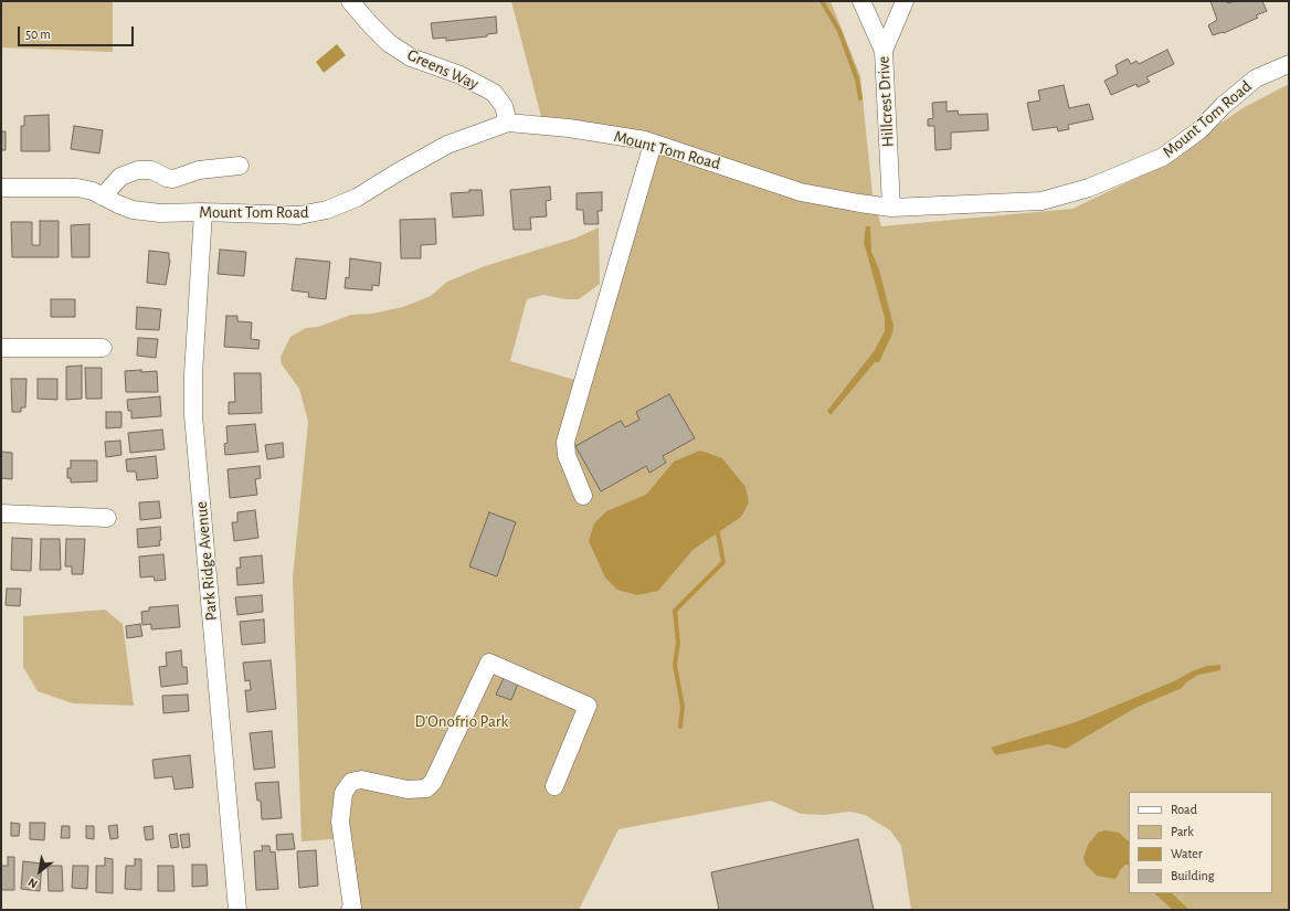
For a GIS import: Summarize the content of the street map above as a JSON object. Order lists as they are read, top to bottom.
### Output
{
  "streets": {
    "street": [
      "Greens Way",
      "Hillcrest Drive",
      "Mount Tom Road",
      "Park Ridge Avenue"
    ]
  },
  "crossings": [
    ["Greens Way", "Mount Tom Road"],
    ["Hillcrest Drive", "Mount Tom Road"],
    ["Mount Tom Road", "Park Ridge Avenue"]
  ],
  "parks": ["D'Onofrio Park"],
  "legend": [
    "Road",
    "Park",
    "Water",
    "Building"
  ],
  "scale_bar": "50 m",
  "north": "bottom left"
}
